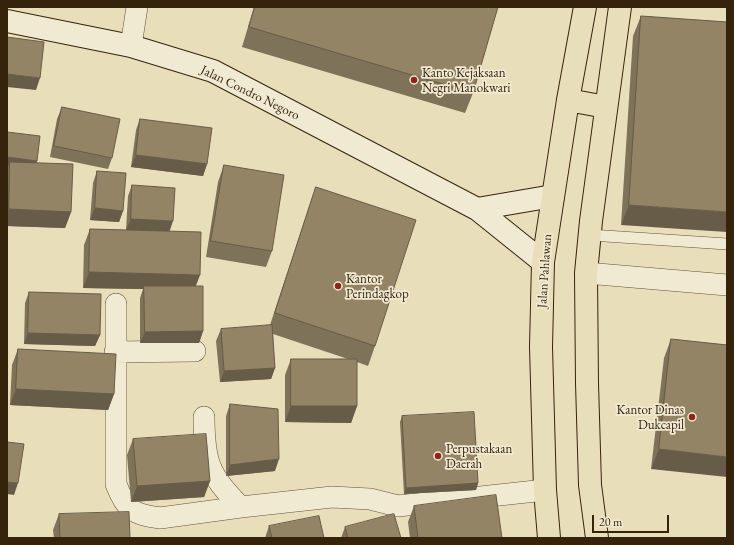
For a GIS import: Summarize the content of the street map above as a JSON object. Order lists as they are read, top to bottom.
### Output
{
  "streets": {
    "main road": ["Jalan Condro Negoro", "Jalan Pahlawan"]
  },
  "crossings": [
    ["Jalan Condro Negoro", "Jalan Pahlawan"]
  ],
  "places": [
    "Kanto Kejaksaan Negri Manokwari",
    "Kantor Perindagkop",
    "Kantor Dinas Dukcapil",
    "Perpustakaan Daerah"
  ],
  "scale_bar": "20 m"
}
